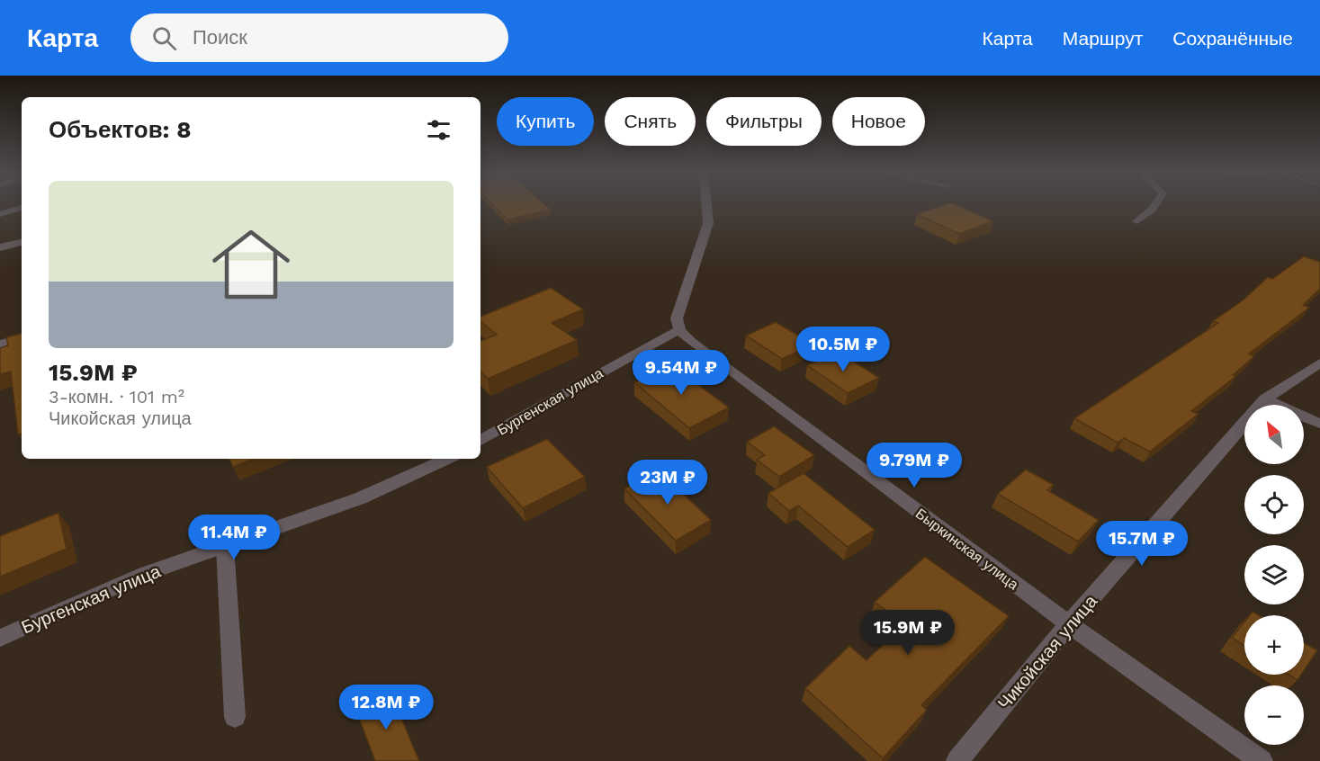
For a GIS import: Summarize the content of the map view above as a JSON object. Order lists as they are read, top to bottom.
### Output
{
  "streets": {
    "street": ["Бургенская улица", "Быркинская улица", "Чикойская улица"]
  },
  "crossings": [
    ["Бургенская улица", "Быркинская улица"],
    ["Быркинская улица", "Чикойская улица"]
  ],
  "north": "top left",
  "page": {
    "header": "Карта",
    "search": "Поиск",
    "nav": ["Карта", "Маршрут", "Сохранённые"],
    "chip": [
      "Купить",
      "Снять",
      "Фильтры",
      "Новое"
    ],
    "heading": "Объектов: 8",
    "list": [
      {
        "name": "15.9M ₽",
        "note": "3-комн. · 101 m² · Чикойская улица"
      }
    ],
    "price": [
      "10.5M ₽",
      "9.54M ₽",
      "9.79M ₽",
      "23M ₽",
      "11.4M ₽",
      "15.7M ₽",
      "15.9M ₽",
      "12.8M ₽"
    ],
    "map_buttons": ["+", "−"]
  }
}
